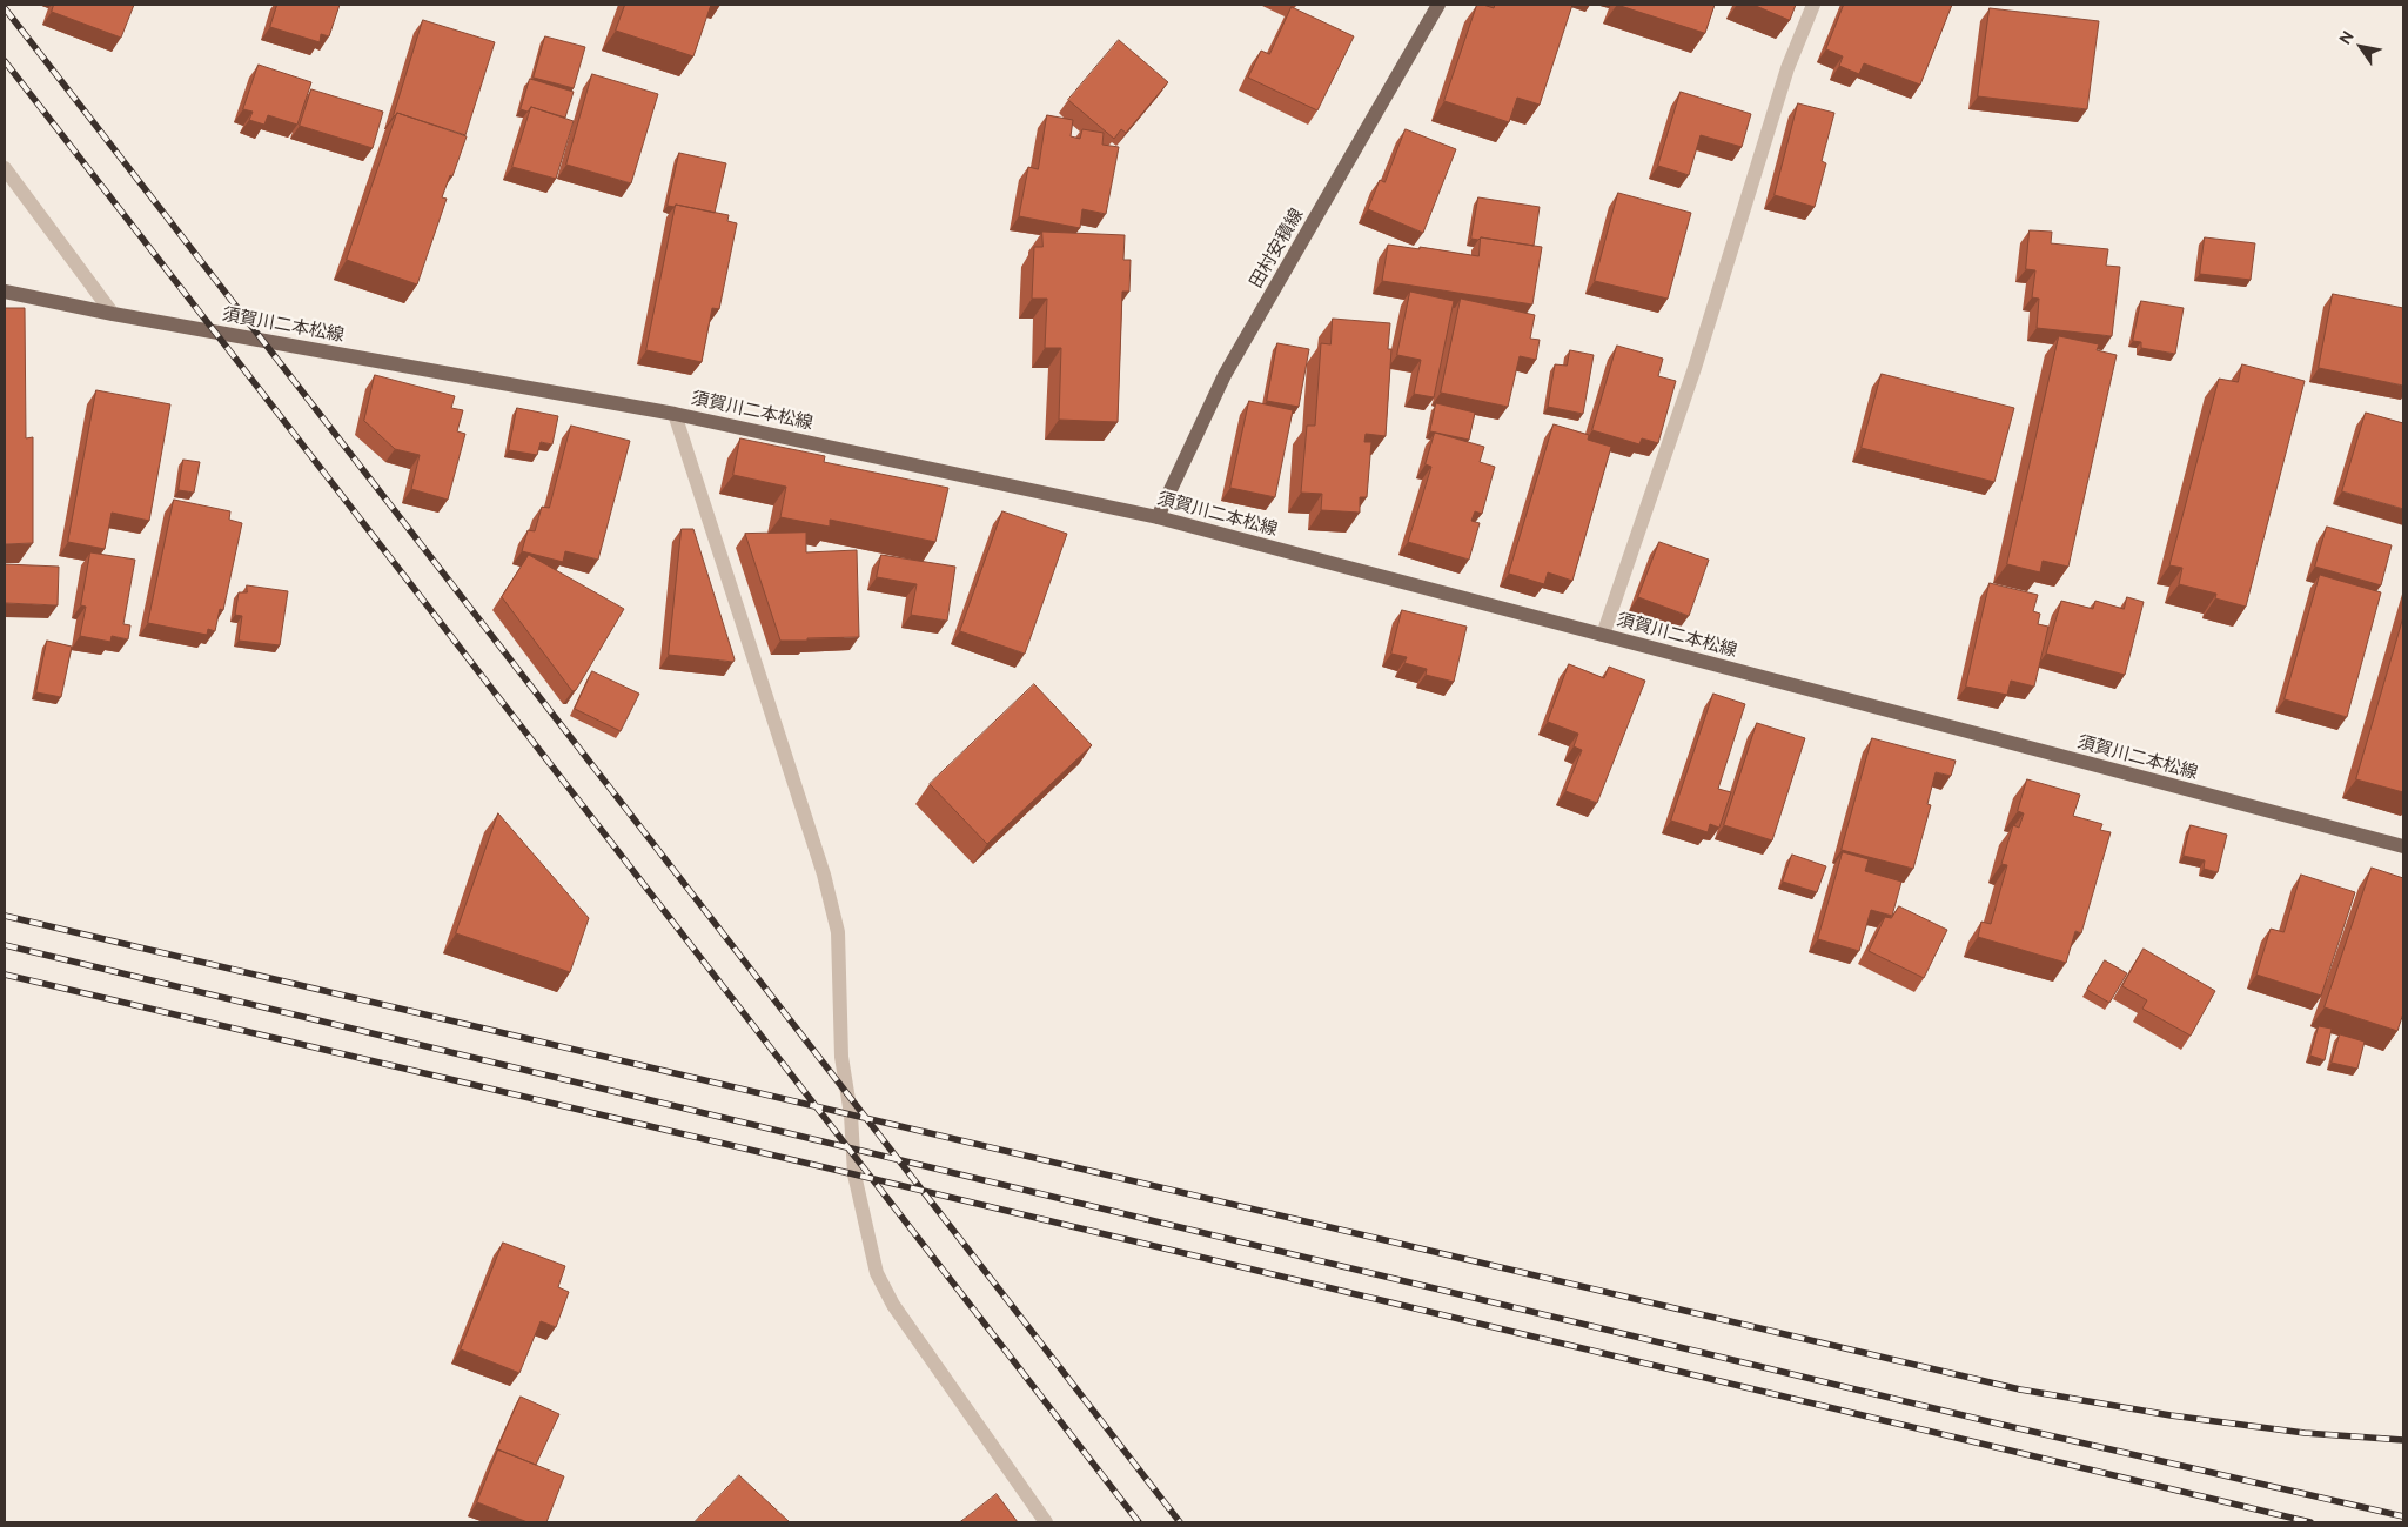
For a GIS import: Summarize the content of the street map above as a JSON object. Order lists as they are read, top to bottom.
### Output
{
  "streets": {
    "main road": ["田村安積線", "須賀川二本松線"]
  },
  "crossings": [
    ["田村安積線", "須賀川二本松線"]
  ],
  "north": "top left"
}
